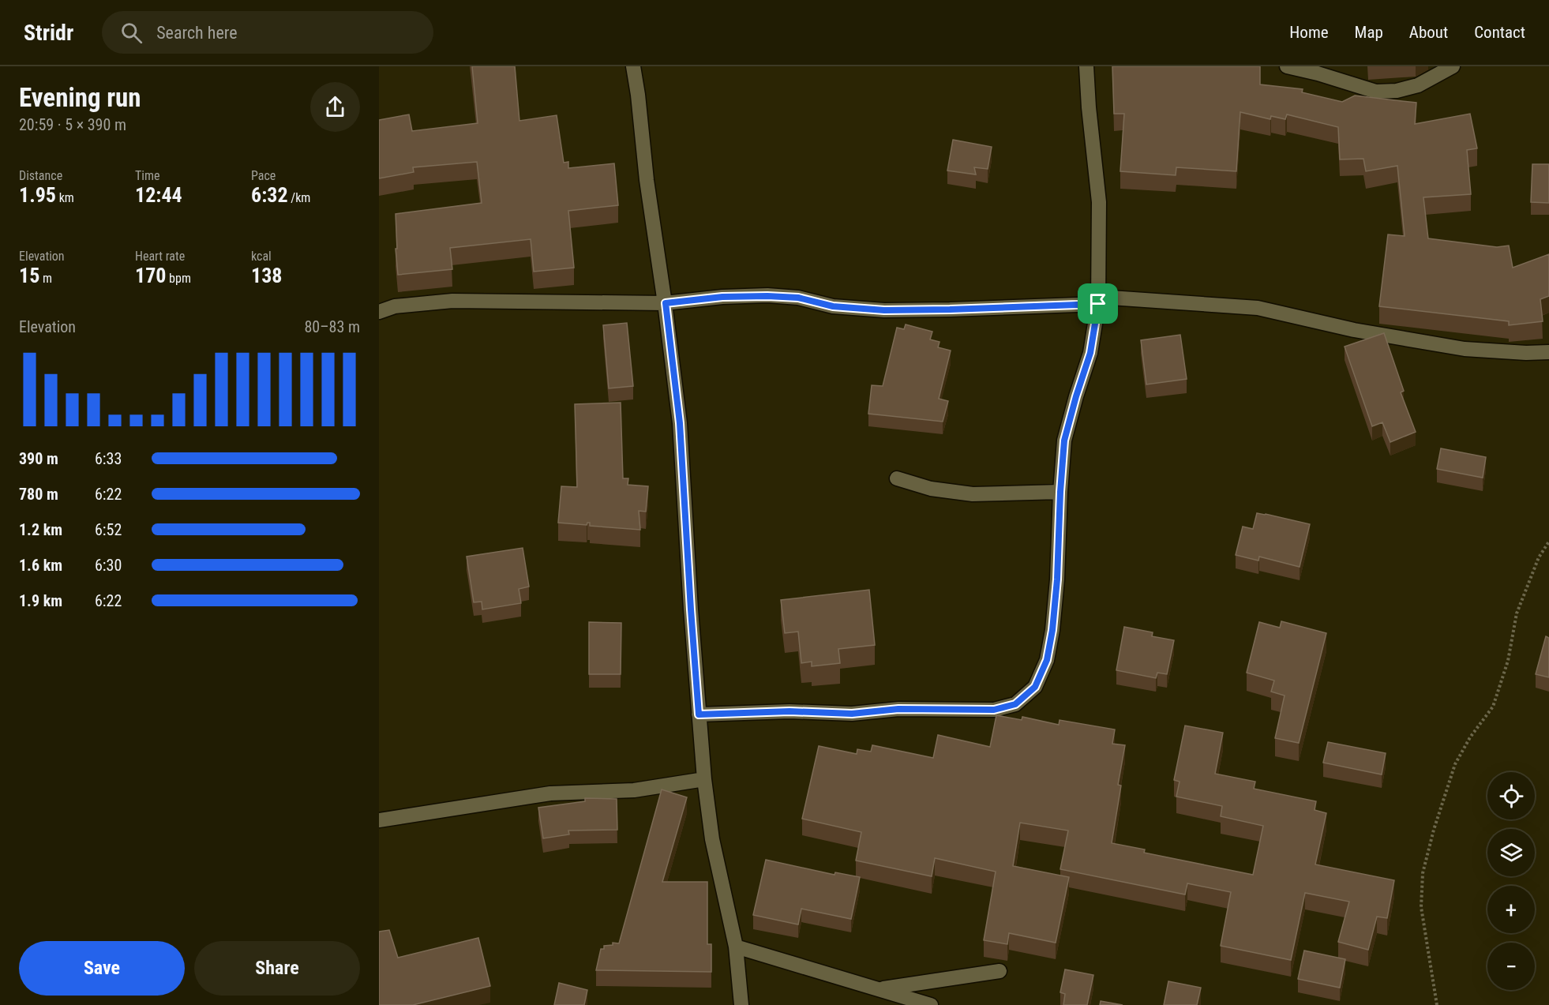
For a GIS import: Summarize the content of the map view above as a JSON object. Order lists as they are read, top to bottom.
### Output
{
  "page": {
    "header": "Stridr",
    "search": "Search here",
    "nav": [
      "Home",
      "Map",
      "About",
      "Contact"
    ],
    "heading": ["Evening run", "20:59 · 5 × 390 m"],
    "stats": [
      ["Distance", "1.95 km"],
      ["Time", "12:44"],
      ["Pace", "6:32 /km"],
      ["Elevation", "15 m"],
      ["Heart rate", "170 bpm"],
      ["kcal", "138"]
    ],
    "chart": ["Elevation", "80–83 m"],
    "list": [
      {
        "name": "390 m",
        "note": "6:33"
      },
      {
        "name": "780 m",
        "note": "6:22"
      },
      {
        "name": "1.2 km",
        "note": "6:52"
      },
      {
        "name": "1.6 km",
        "note": "6:30"
      },
      {
        "name": "1.9 km",
        "note": "6:22"
      }
    ],
    "map_buttons": ["+", "−"],
    "buttons": ["Save", "Share"]
  }
}
